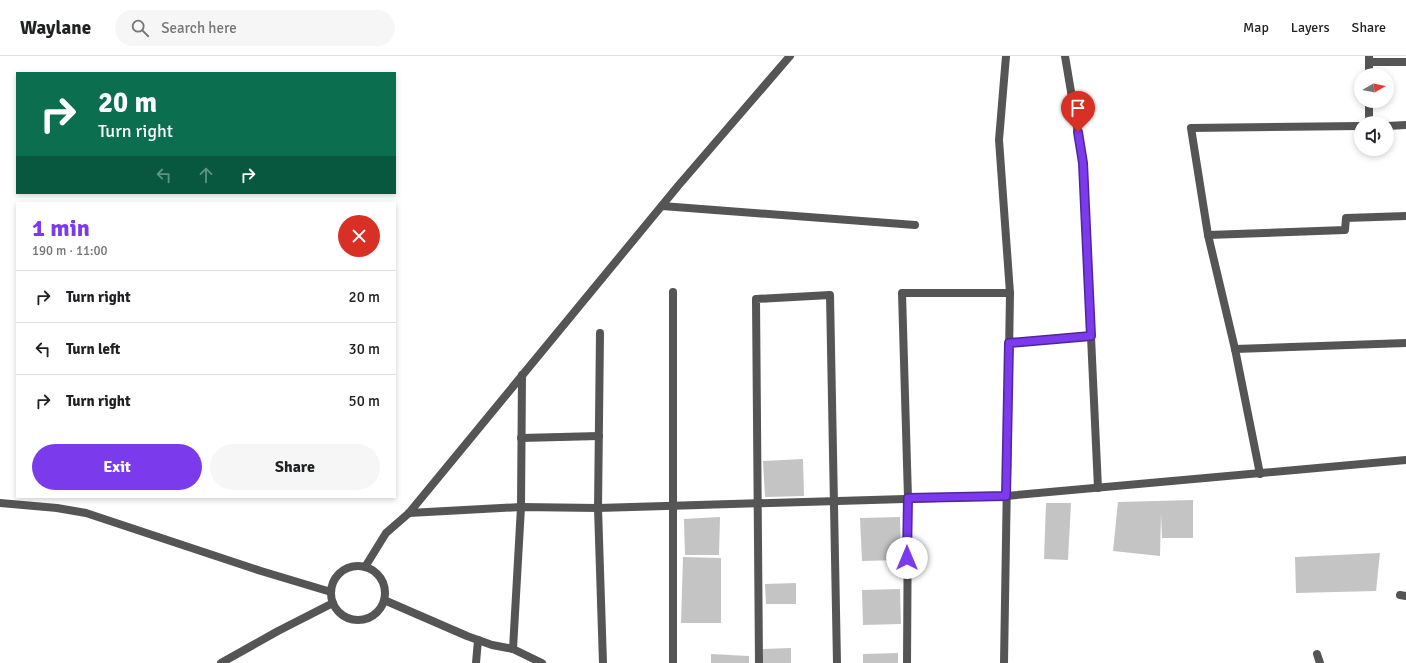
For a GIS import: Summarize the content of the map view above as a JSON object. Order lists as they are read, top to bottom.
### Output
{
  "north": "right",
  "page": {
    "header": "Waylane",
    "search": "Search here",
    "nav": ["Map", "Layers", "Share"],
    "turn": ["20 m", "Turn right"],
    "heading": ["1 min", "190 m · 11:00"],
    "list": [
      {
        "name": "Turn right",
        "value": "20 m"
      },
      {
        "name": "Turn left",
        "value": "30 m"
      },
      {
        "name": "Turn right",
        "value": "50 m"
      }
    ],
    "buttons": ["Exit", "Share"]
  }
}
